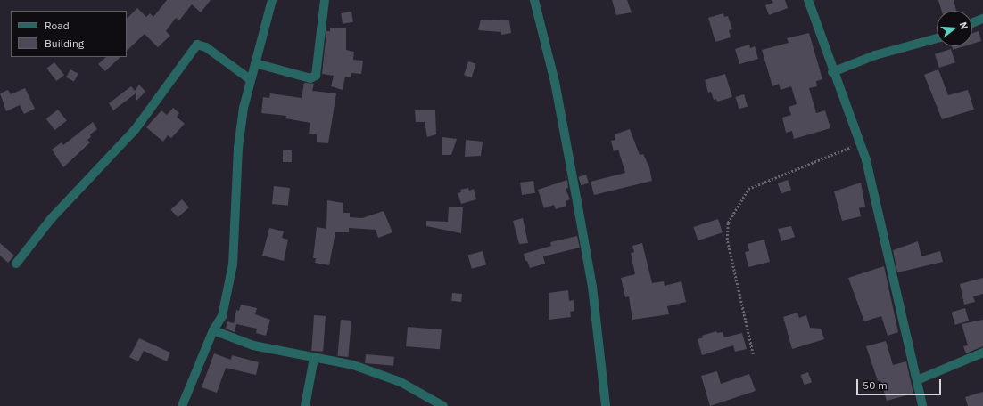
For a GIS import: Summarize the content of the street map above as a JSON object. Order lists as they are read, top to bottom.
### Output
{
  "legend": ["Road", "Building"],
  "scale_bar": "50 m",
  "north": "right"
}
